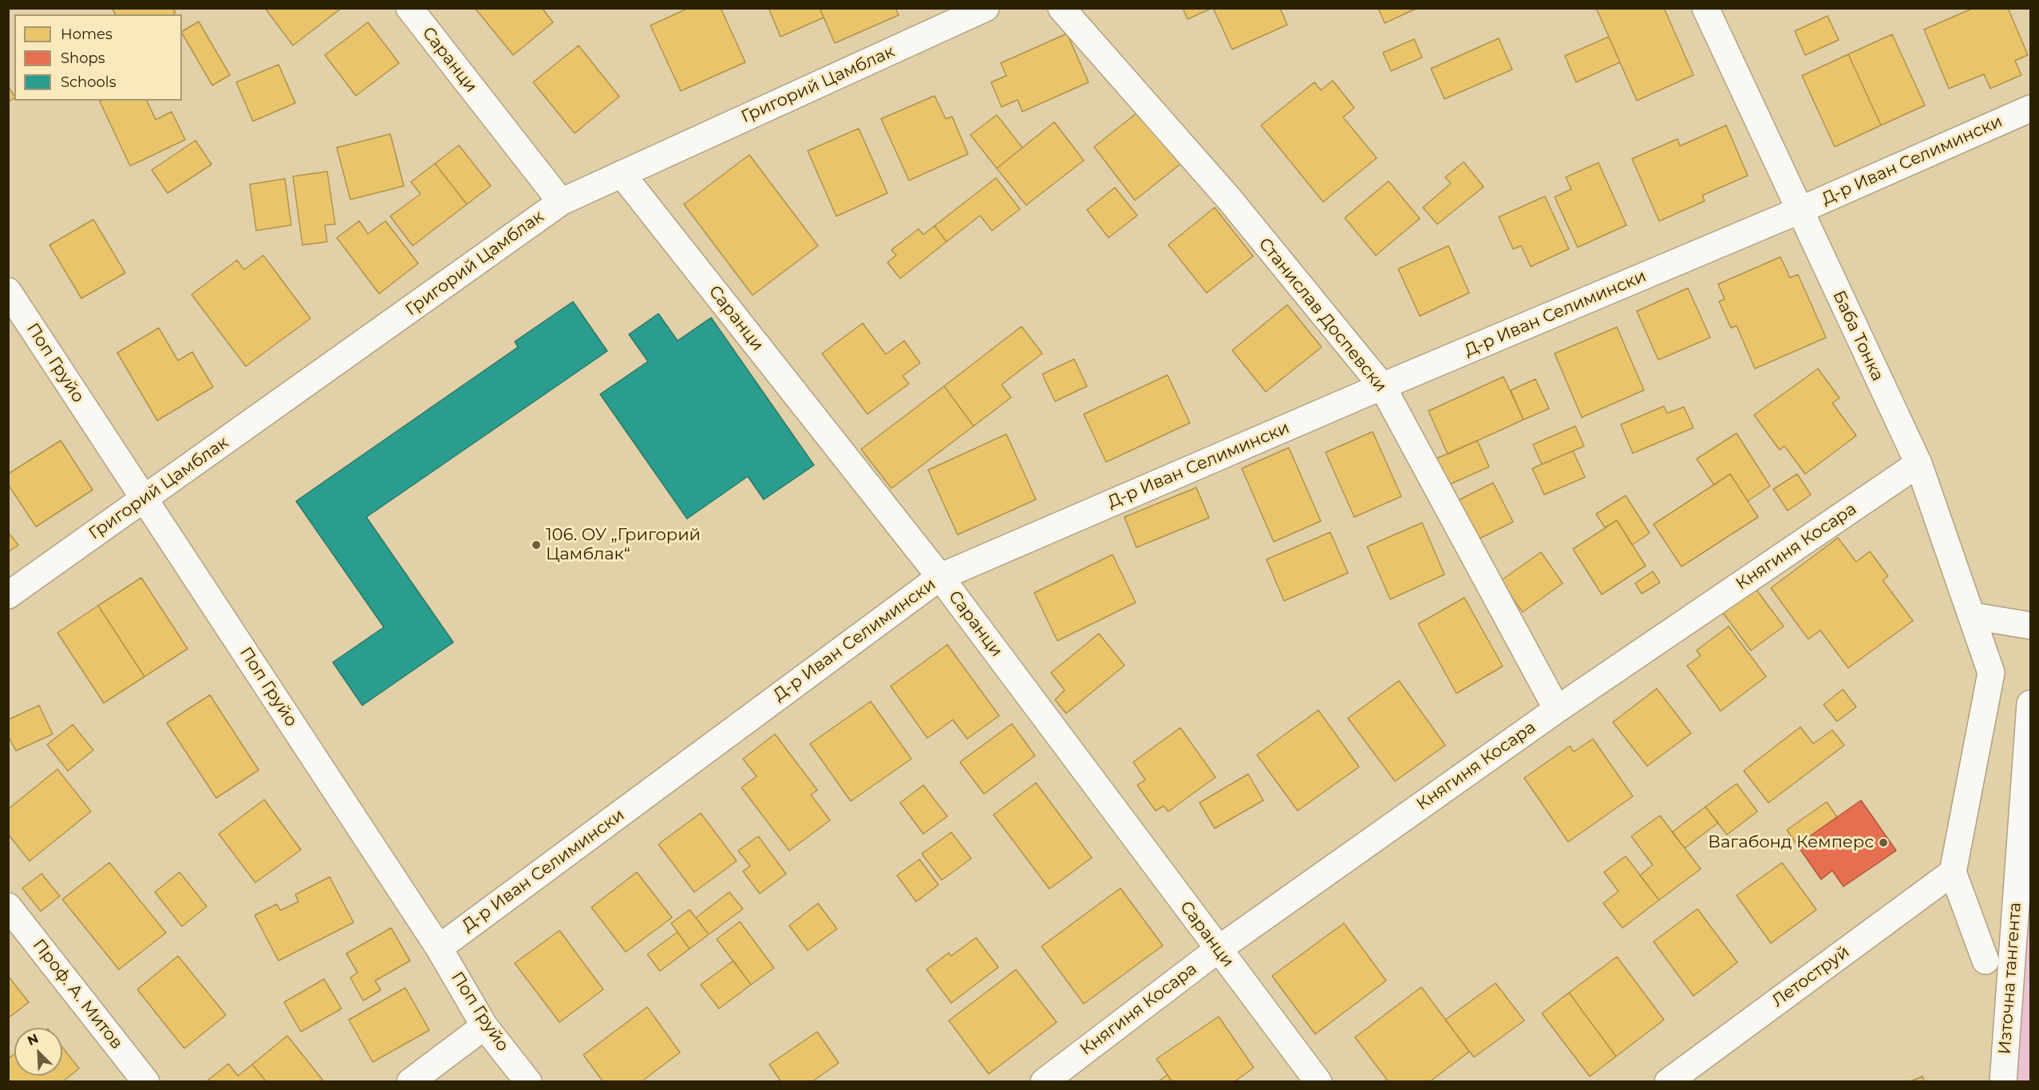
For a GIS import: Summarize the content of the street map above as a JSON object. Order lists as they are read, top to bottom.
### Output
{
  "streets": {
    "street": [
      "Саранци",
      "Григорий Цамблак",
      "Д-р Иван Селимински",
      "Станислав Доспевски",
      "Баба Тонка",
      "Поп Груйо",
      "Княгиня Косара",
      "Летоструй",
      "Източна тангента",
      "Проф. А. Митов"
    ]
  },
  "crossings": [
    ["Саранци", "Григорий Цамблак"],
    ["Саранци", "Д-р Иван Селимински"],
    ["Саранци", "Княгиня Косара"],
    ["Григорий Цамблак", "Поп Груйо"],
    ["Д-р Иван Селимински", "Станислав Доспевски"],
    ["Д-р Иван Селимински", "Баба Тонка"],
    ["Д-р Иван Селимински", "Поп Груйо"],
    ["Станислав Доспевски", "Княгиня Косара"],
    ["Баба Тонка", "Княгиня Косара"]
  ],
  "places": ["106. ОУ „Григорий Цамблак“", "Вагабонд Кемперс"],
  "legend": ["Homes", "Shops", "Schools"],
  "north": "top left"
}
